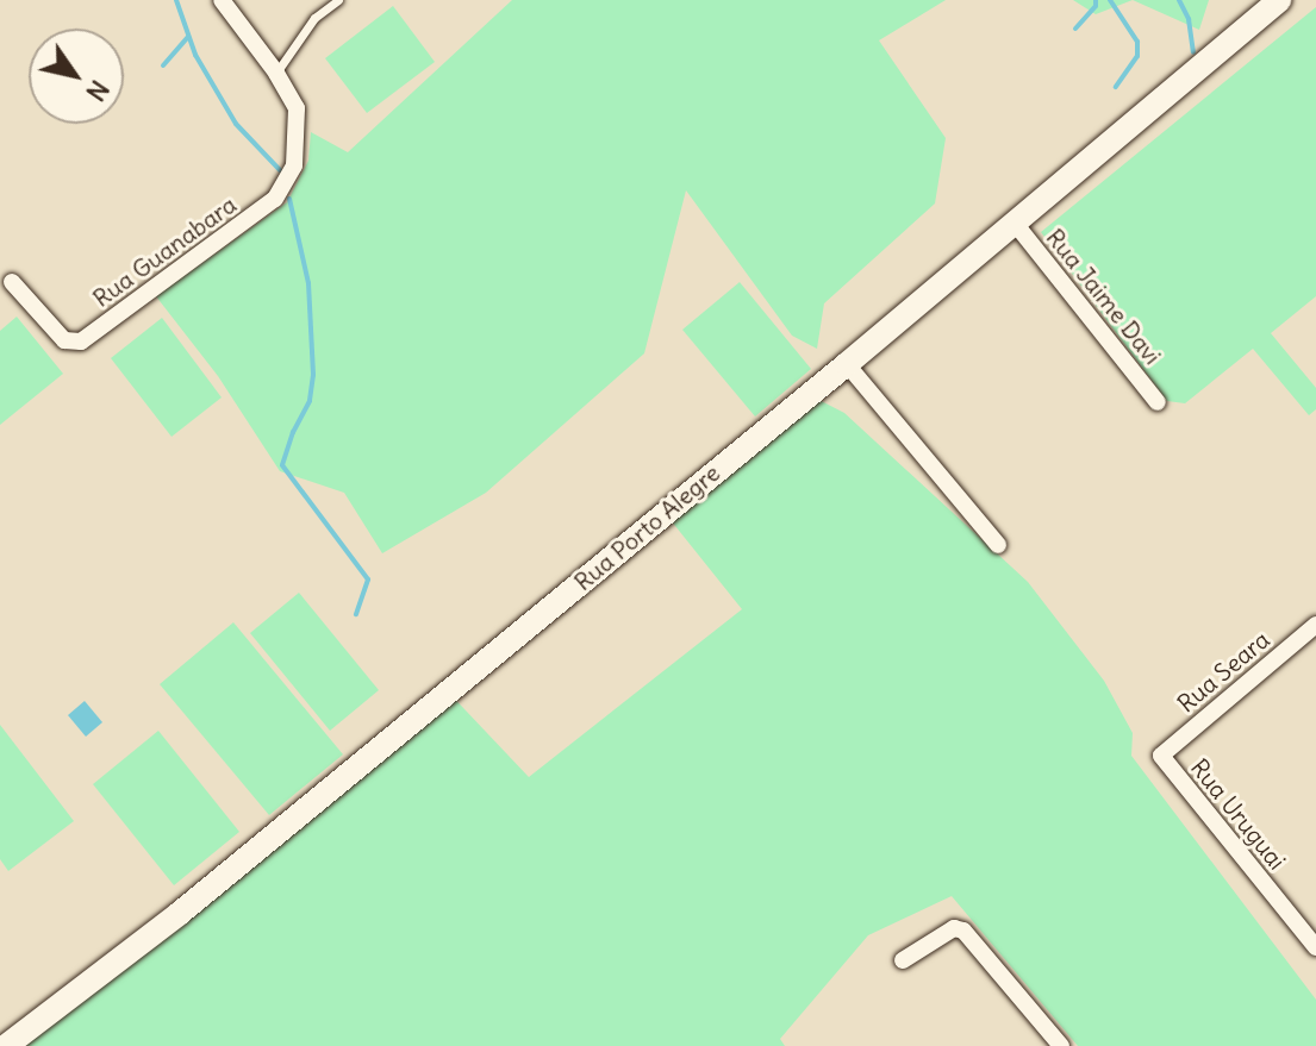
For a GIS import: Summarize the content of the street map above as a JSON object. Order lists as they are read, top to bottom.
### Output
{
  "streets": {
    "street": [
      "Rua Guanabara",
      "Rua Jaime Davi",
      "Rua Porto Alegre",
      "Rua Seara",
      "Rua Uruguai"
    ]
  },
  "crossings": [
    ["Rua Jaime Davi", "Rua Porto Alegre"],
    ["Rua Seara", "Rua Uruguai"]
  ],
  "north": "bottom right"
}
